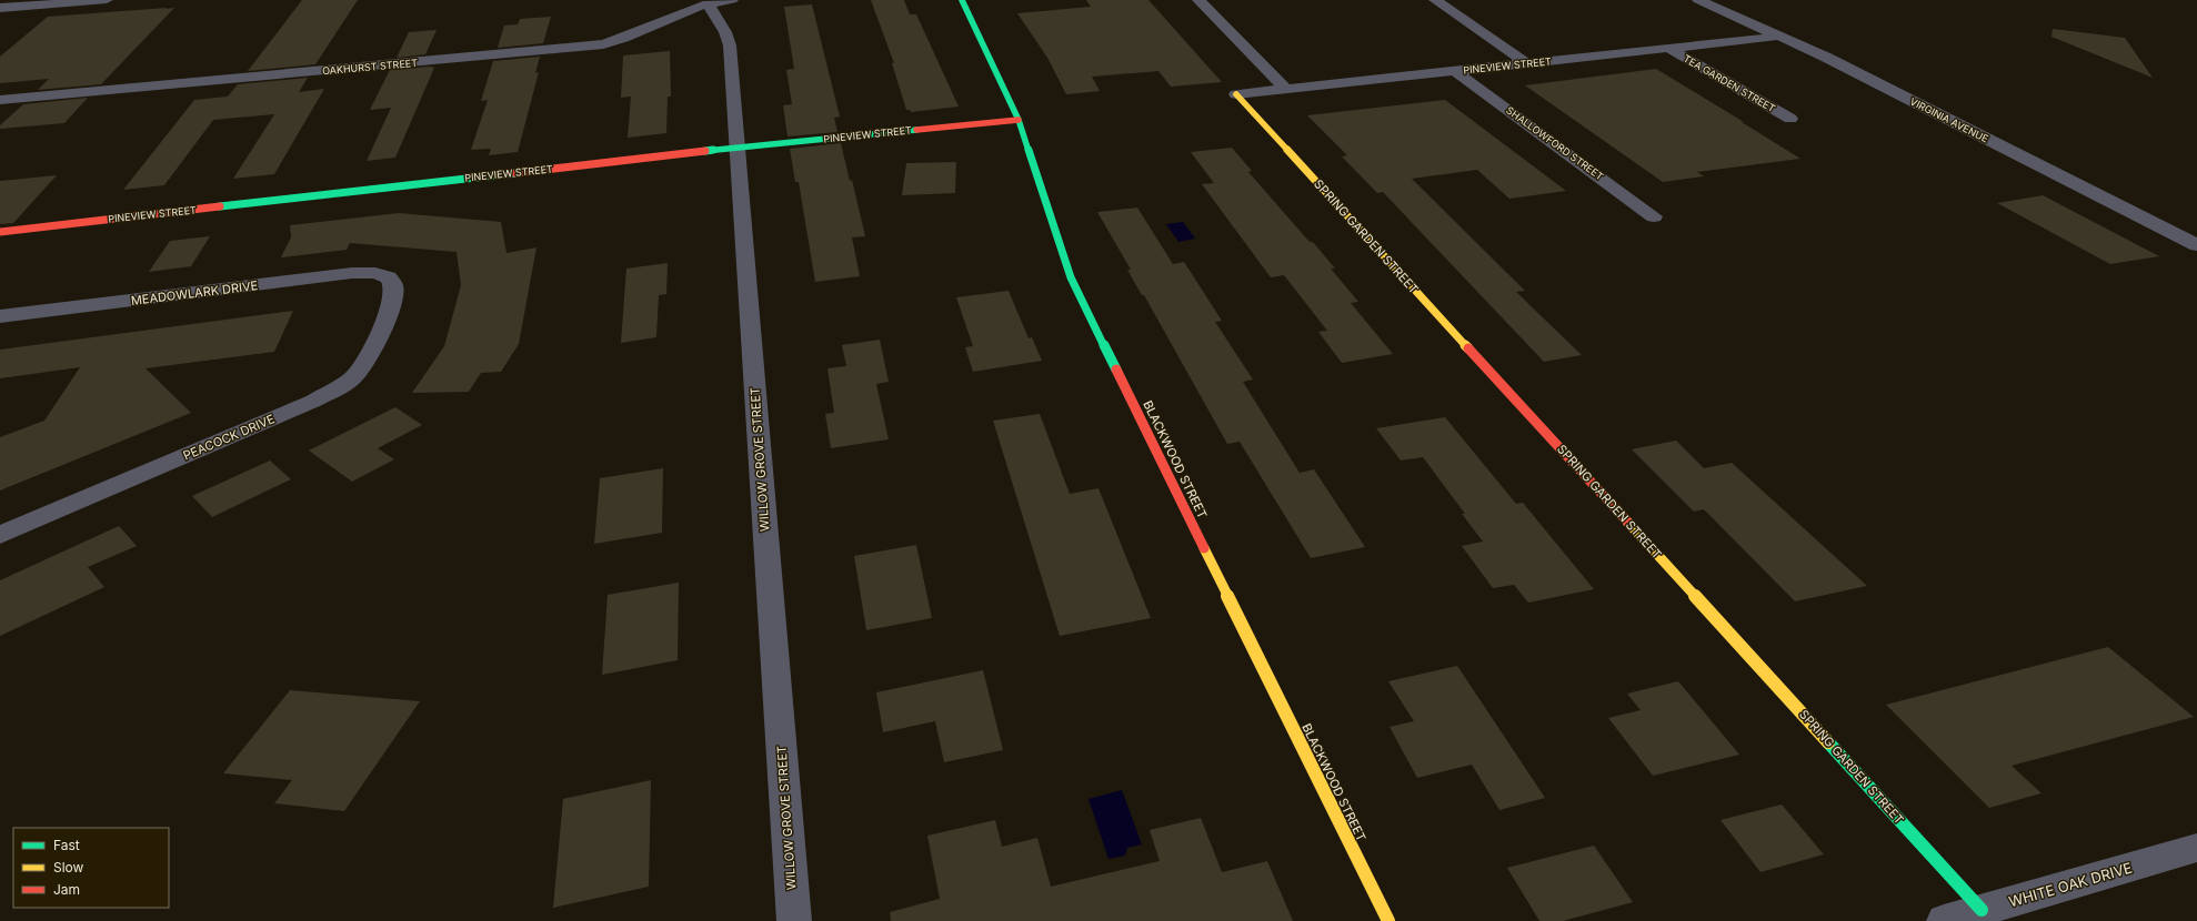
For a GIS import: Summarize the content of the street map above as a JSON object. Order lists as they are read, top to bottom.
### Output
{
  "streets": {
    "street": [
      "PINEVIEW STREET",
      "OAKHURST STREET",
      "TEA GARDEN STREET",
      "VIRGINIA AVENUE",
      "SHALLOWFORD STREET",
      "SPRING GARDEN STREET",
      "MEADOWLARK DRIVE",
      "PEACOCK DRIVE",
      "WILLOW GROVE STREET",
      "BLACKWOOD STREET",
      "WHITE OAK DRIVE"
    ]
  },
  "crossings": [
    ["PINEVIEW STREET", "TEA GARDEN STREET"],
    ["PINEVIEW STREET", "VIRGINIA AVENUE"],
    ["PINEVIEW STREET", "SHALLOWFORD STREET"],
    ["PINEVIEW STREET", "SPRING GARDEN STREET"],
    ["PINEVIEW STREET", "WILLOW GROVE STREET"],
    ["PINEVIEW STREET", "BLACKWOOD STREET"],
    ["OAKHURST STREET", "WILLOW GROVE STREET"],
    ["SPRING GARDEN STREET", "WHITE OAK DRIVE"],
    ["MEADOWLARK DRIVE", "PEACOCK DRIVE"]
  ],
  "legend": ["Fast", "Slow", "Jam"]
}
